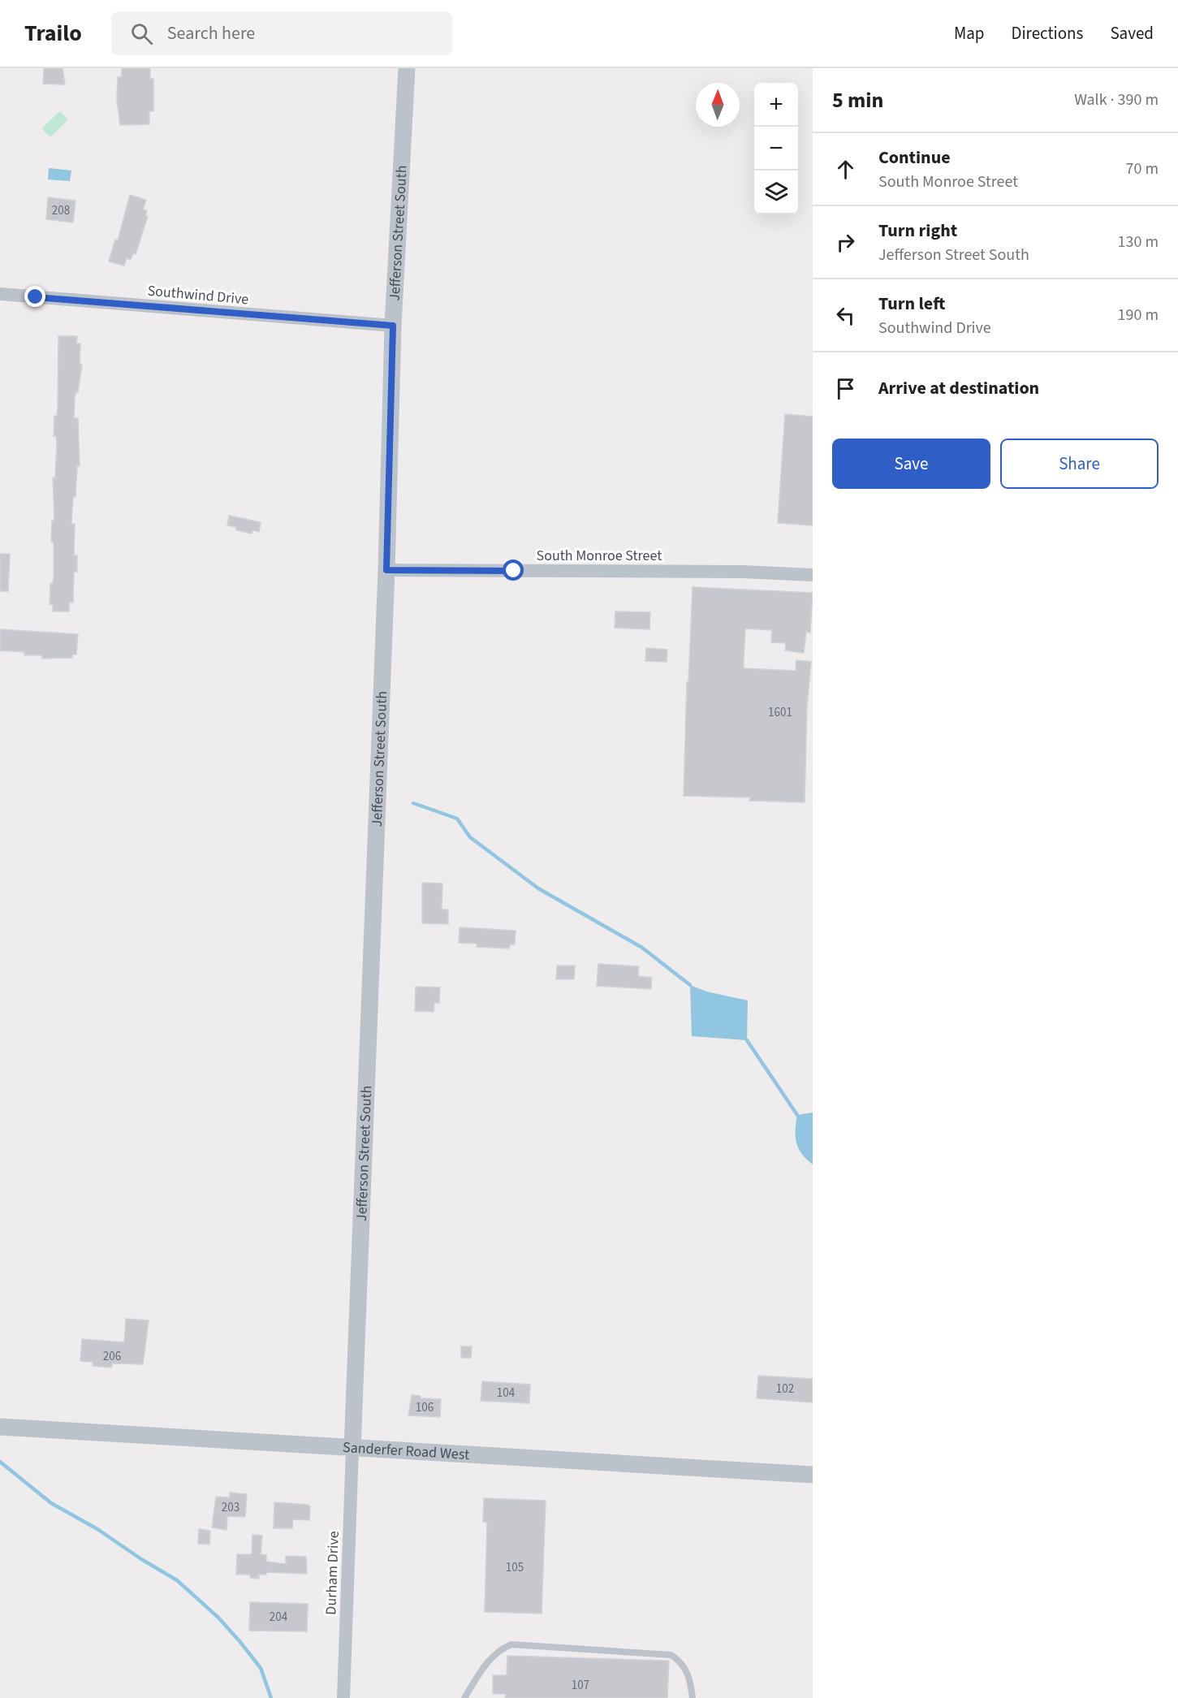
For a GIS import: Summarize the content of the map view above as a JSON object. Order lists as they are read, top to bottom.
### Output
{
  "streets": {
    "street": [
      "Jefferson Street South",
      "Southwind Drive",
      "South Monroe Street",
      "Sanderfer Road West",
      "Durham Drive"
    ]
  },
  "crossings": [
    ["Jefferson Street South", "Southwind Drive"],
    ["Jefferson Street South", "South Monroe Street"],
    ["Jefferson Street South", "Sanderfer Road West"],
    ["Jefferson Street South", "Durham Drive"],
    ["Sanderfer Road West", "Durham Drive"]
  ],
  "house_numbers": [
    "208",
    "1601",
    "206",
    "102",
    "104",
    "106",
    "203",
    "105",
    "204",
    "107"
  ],
  "north": "top",
  "page": {
    "header": "Trailo",
    "search": "Search here",
    "nav": ["Map", "Directions", "Saved"],
    "heading": ["5 min", "Walk · 390 m"],
    "map_buttons": ["+", "−"],
    "list": [
      ["Continue", "South Monroe Street", "70 m"],
      ["Turn right", "Jefferson Street South", "130 m"],
      ["Turn left", "Southwind Drive", "190 m"],
      "Arrive at destination"
    ],
    "buttons": ["Save", "Share"]
  }
}
